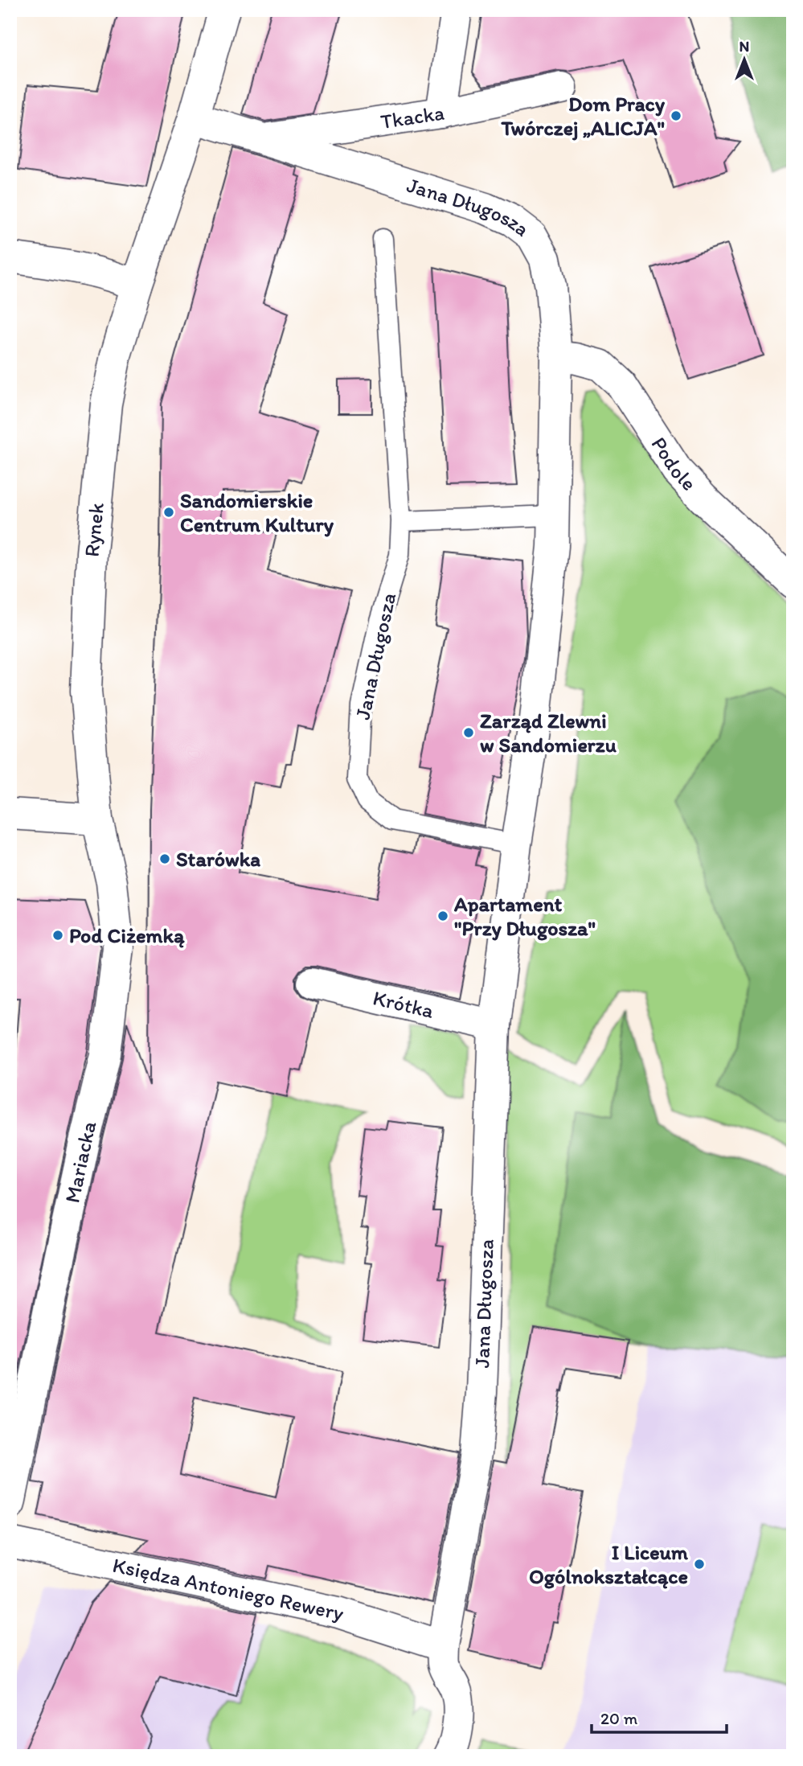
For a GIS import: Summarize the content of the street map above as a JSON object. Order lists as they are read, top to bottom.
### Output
{
  "streets": {
    "street": [
      "Tkacka",
      "Jana Długosza",
      "Podole",
      "Rynek",
      "Krótka",
      "Mariacka",
      "Księdza Antoniego Rewery"
    ]
  },
  "crossings": [
    ["Tkacka", "Jana Długosza"],
    ["Jana Długosza", "Podole"],
    ["Jana Długosza", "Rynek"],
    ["Jana Długosza", "Krótka"],
    ["Jana Długosza", "Księdza Antoniego Rewery"],
    ["Rynek", "Mariacka"]
  ],
  "places": [
    "Dom Pracy Twórczej „ALICJA\"",
    "Sandomierskie Centrum Kultury",
    "Zarząd Zlewni w Sandomierzu",
    "Starówka",
    "Apartament \"Przy Długosza\"",
    "Pod Ciżemką",
    "I Liceum Ogólnokształcące"
  ],
  "scale_bar": "20 m",
  "north": "top"
}
